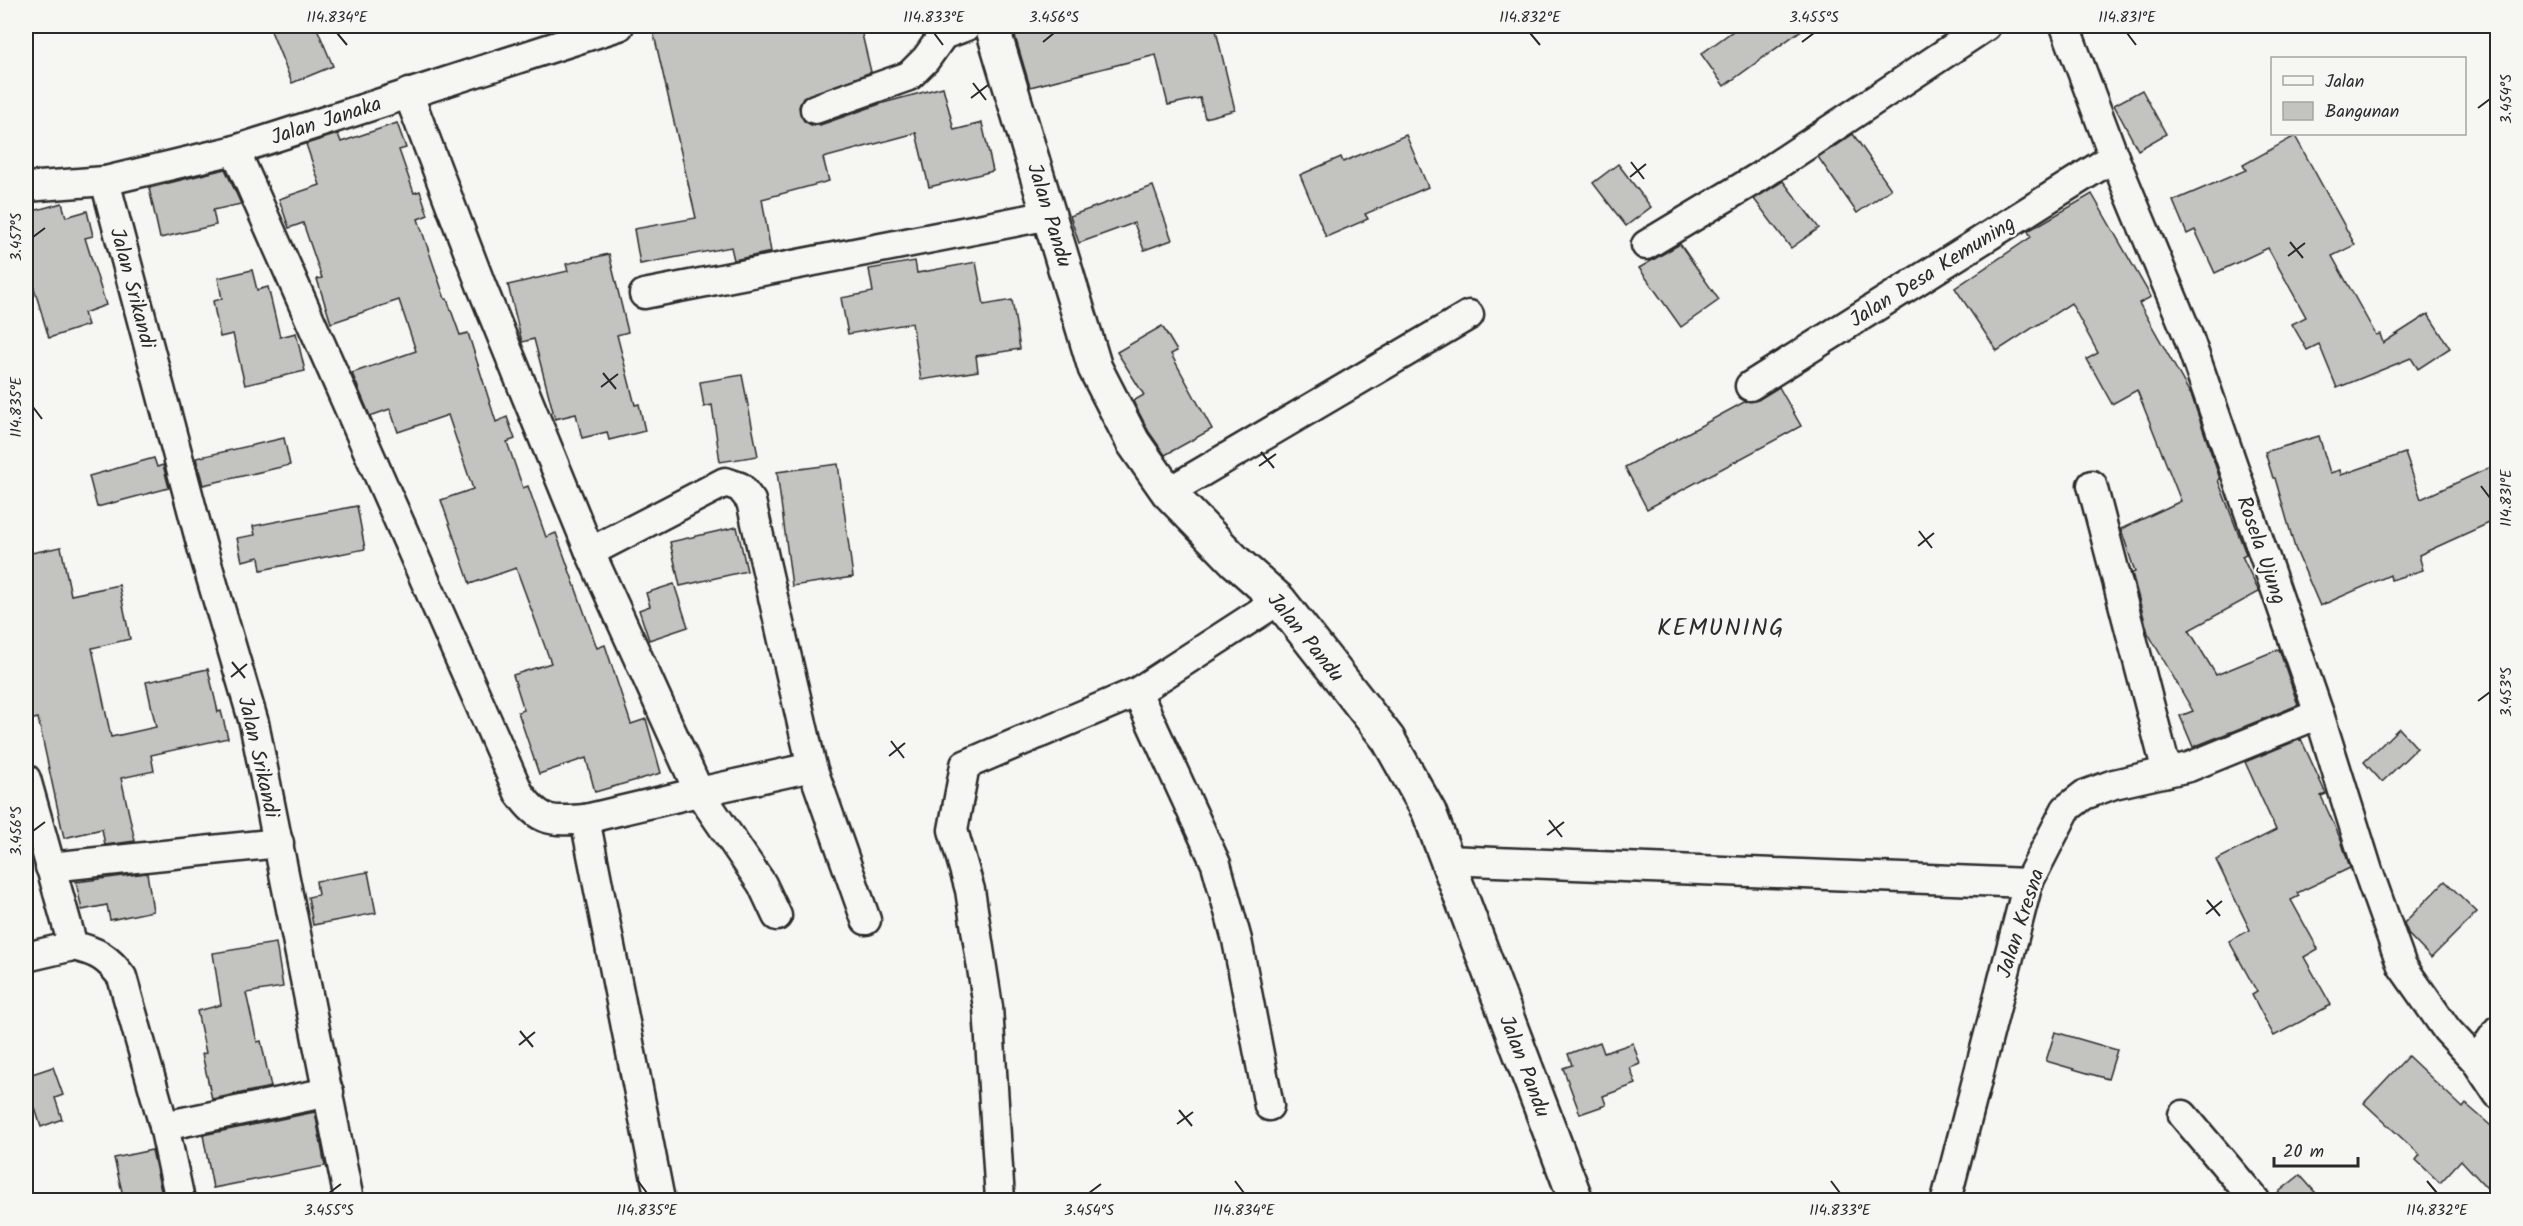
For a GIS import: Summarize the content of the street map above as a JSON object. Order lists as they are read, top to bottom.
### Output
{
  "streets": {
    "street": [
      "Jalan Janaka",
      "Jalan Pandu",
      "Jalan Desa Kemuning",
      "Jalan Srikandi",
      "Rosela Ujung",
      "Jalan Kresna"
    ]
  },
  "crossings": [
    ["Jalan Janaka", "Jalan Srikandi"],
    ["Jalan Desa Kemuning", "Rosela Ujung"],
    ["Rosela Ujung", "Jalan Kresna"]
  ],
  "districts": ["KEMUNING"],
  "legend": ["Jalan", "Bangunan"],
  "scale_bar": "20 m",
  "coordinates": [
    "114.834°E",
    "114.833°E",
    "3.456°S",
    "114.832°E",
    "3.455°S",
    "114.831°E",
    "3.454°S",
    "3.457°S",
    "114.835°E",
    "3.453°S"
  ]
}
